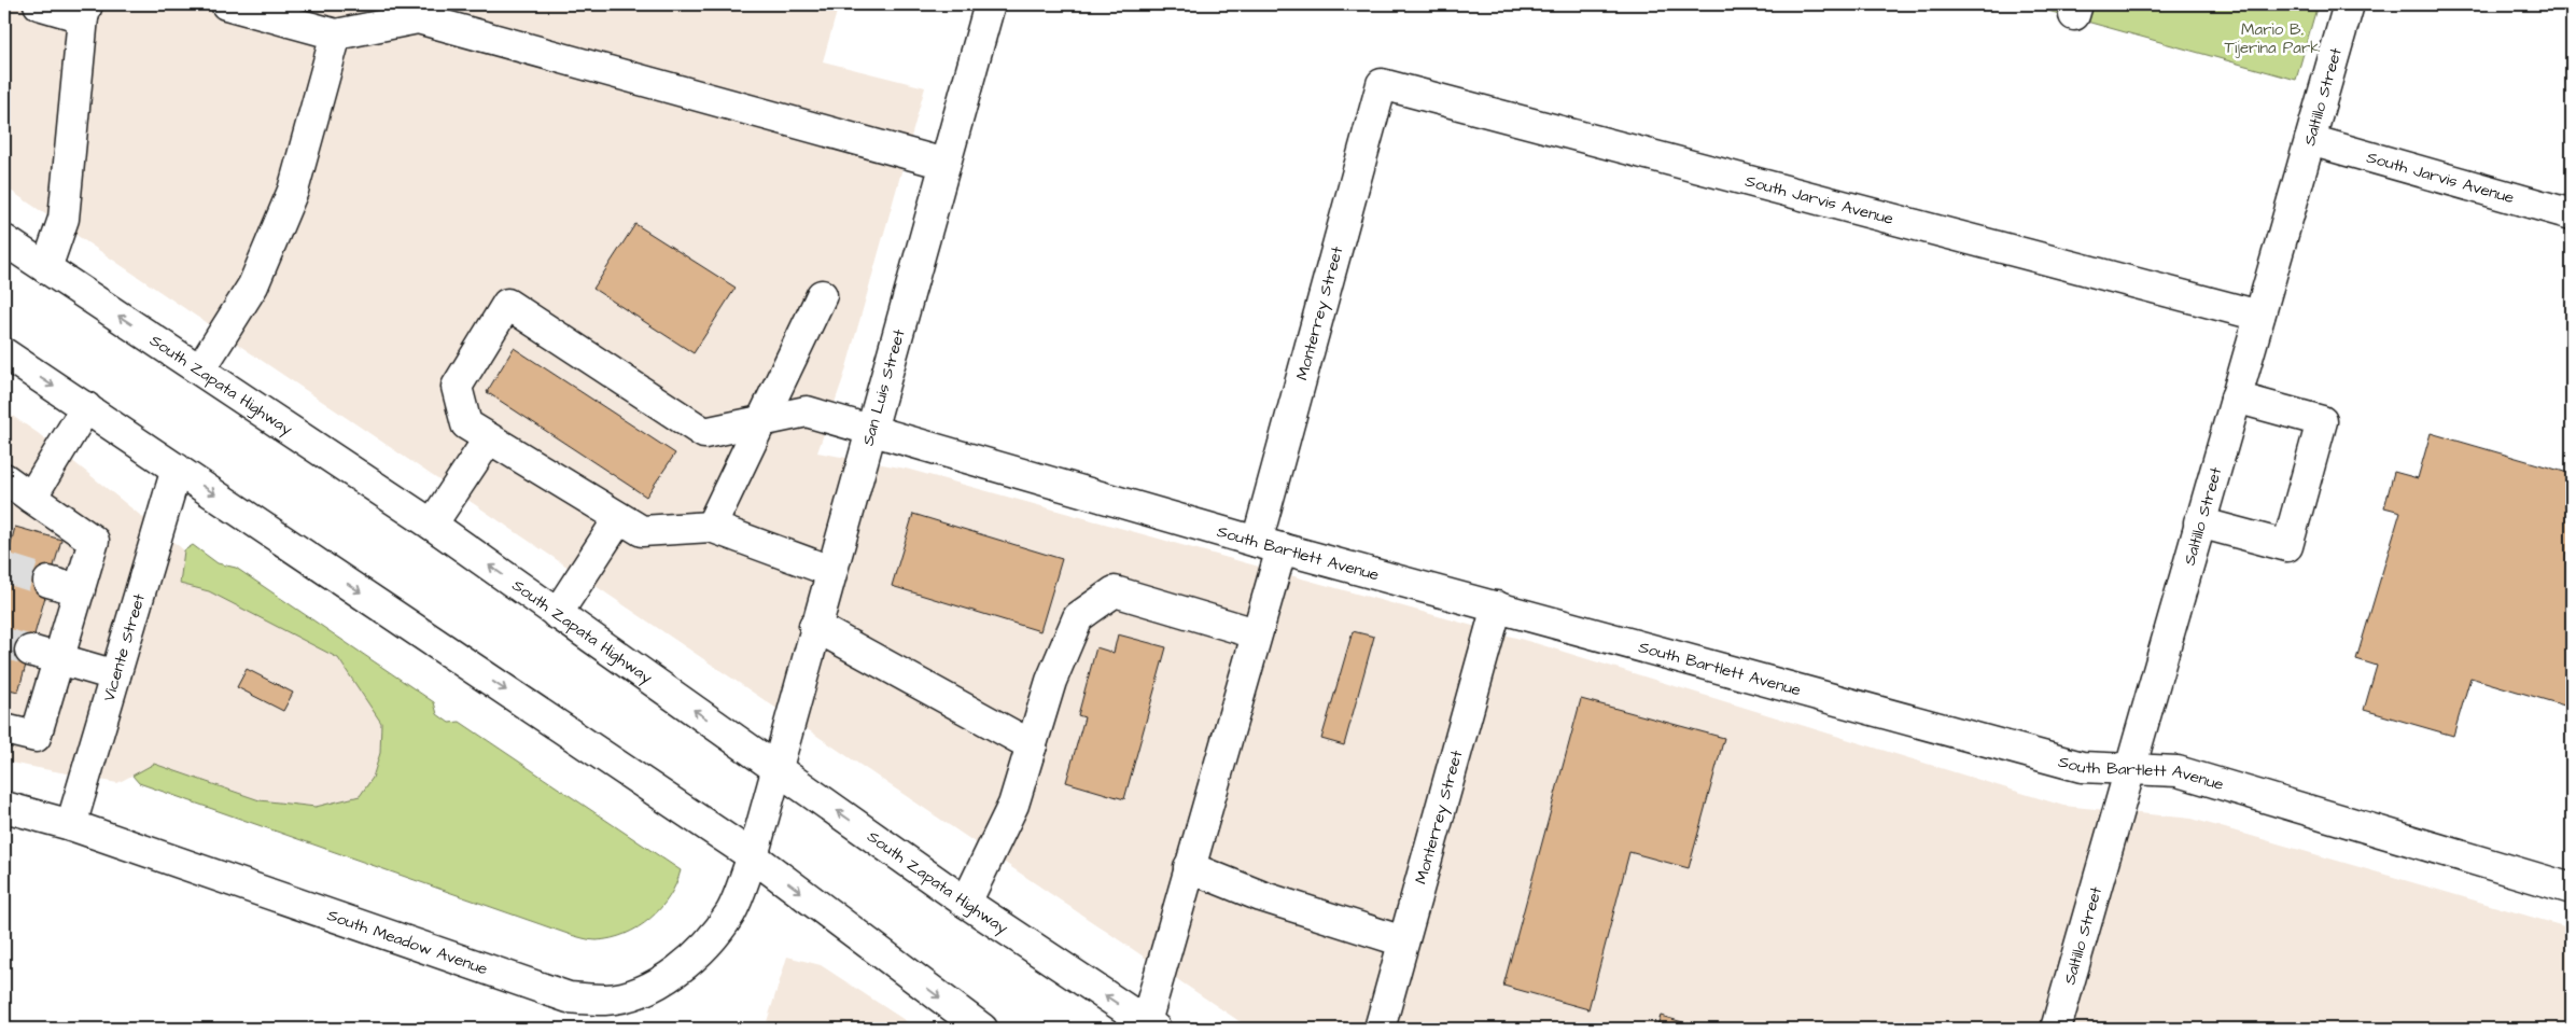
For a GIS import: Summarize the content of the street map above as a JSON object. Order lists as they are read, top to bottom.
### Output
{
  "streets": {
    "street": [
      "Saltillo Street",
      "South Jarvis Avenue",
      "Monterrey Street",
      "South Zapata Highway",
      "San Luis Street",
      "South Bartlett Avenue",
      "Vicente Street",
      "South Meadow Avenue"
    ]
  },
  "crossings": [
    ["Saltillo Street", "South Jarvis Avenue"],
    ["Saltillo Street", "South Bartlett Avenue"],
    ["South Jarvis Avenue", "Monterrey Street"],
    ["Monterrey Street", "South Zapata Highway"],
    ["Monterrey Street", "South Bartlett Avenue"],
    ["South Zapata Highway", "San Luis Street"],
    ["South Zapata Highway", "South Meadow Avenue"],
    ["San Luis Street", "South Bartlett Avenue"],
    ["San Luis Street", "South Meadow Avenue"],
    ["Vicente Street", "South Meadow Avenue"]
  ],
  "parks": ["Mario B. Tijerina Park"]
}
